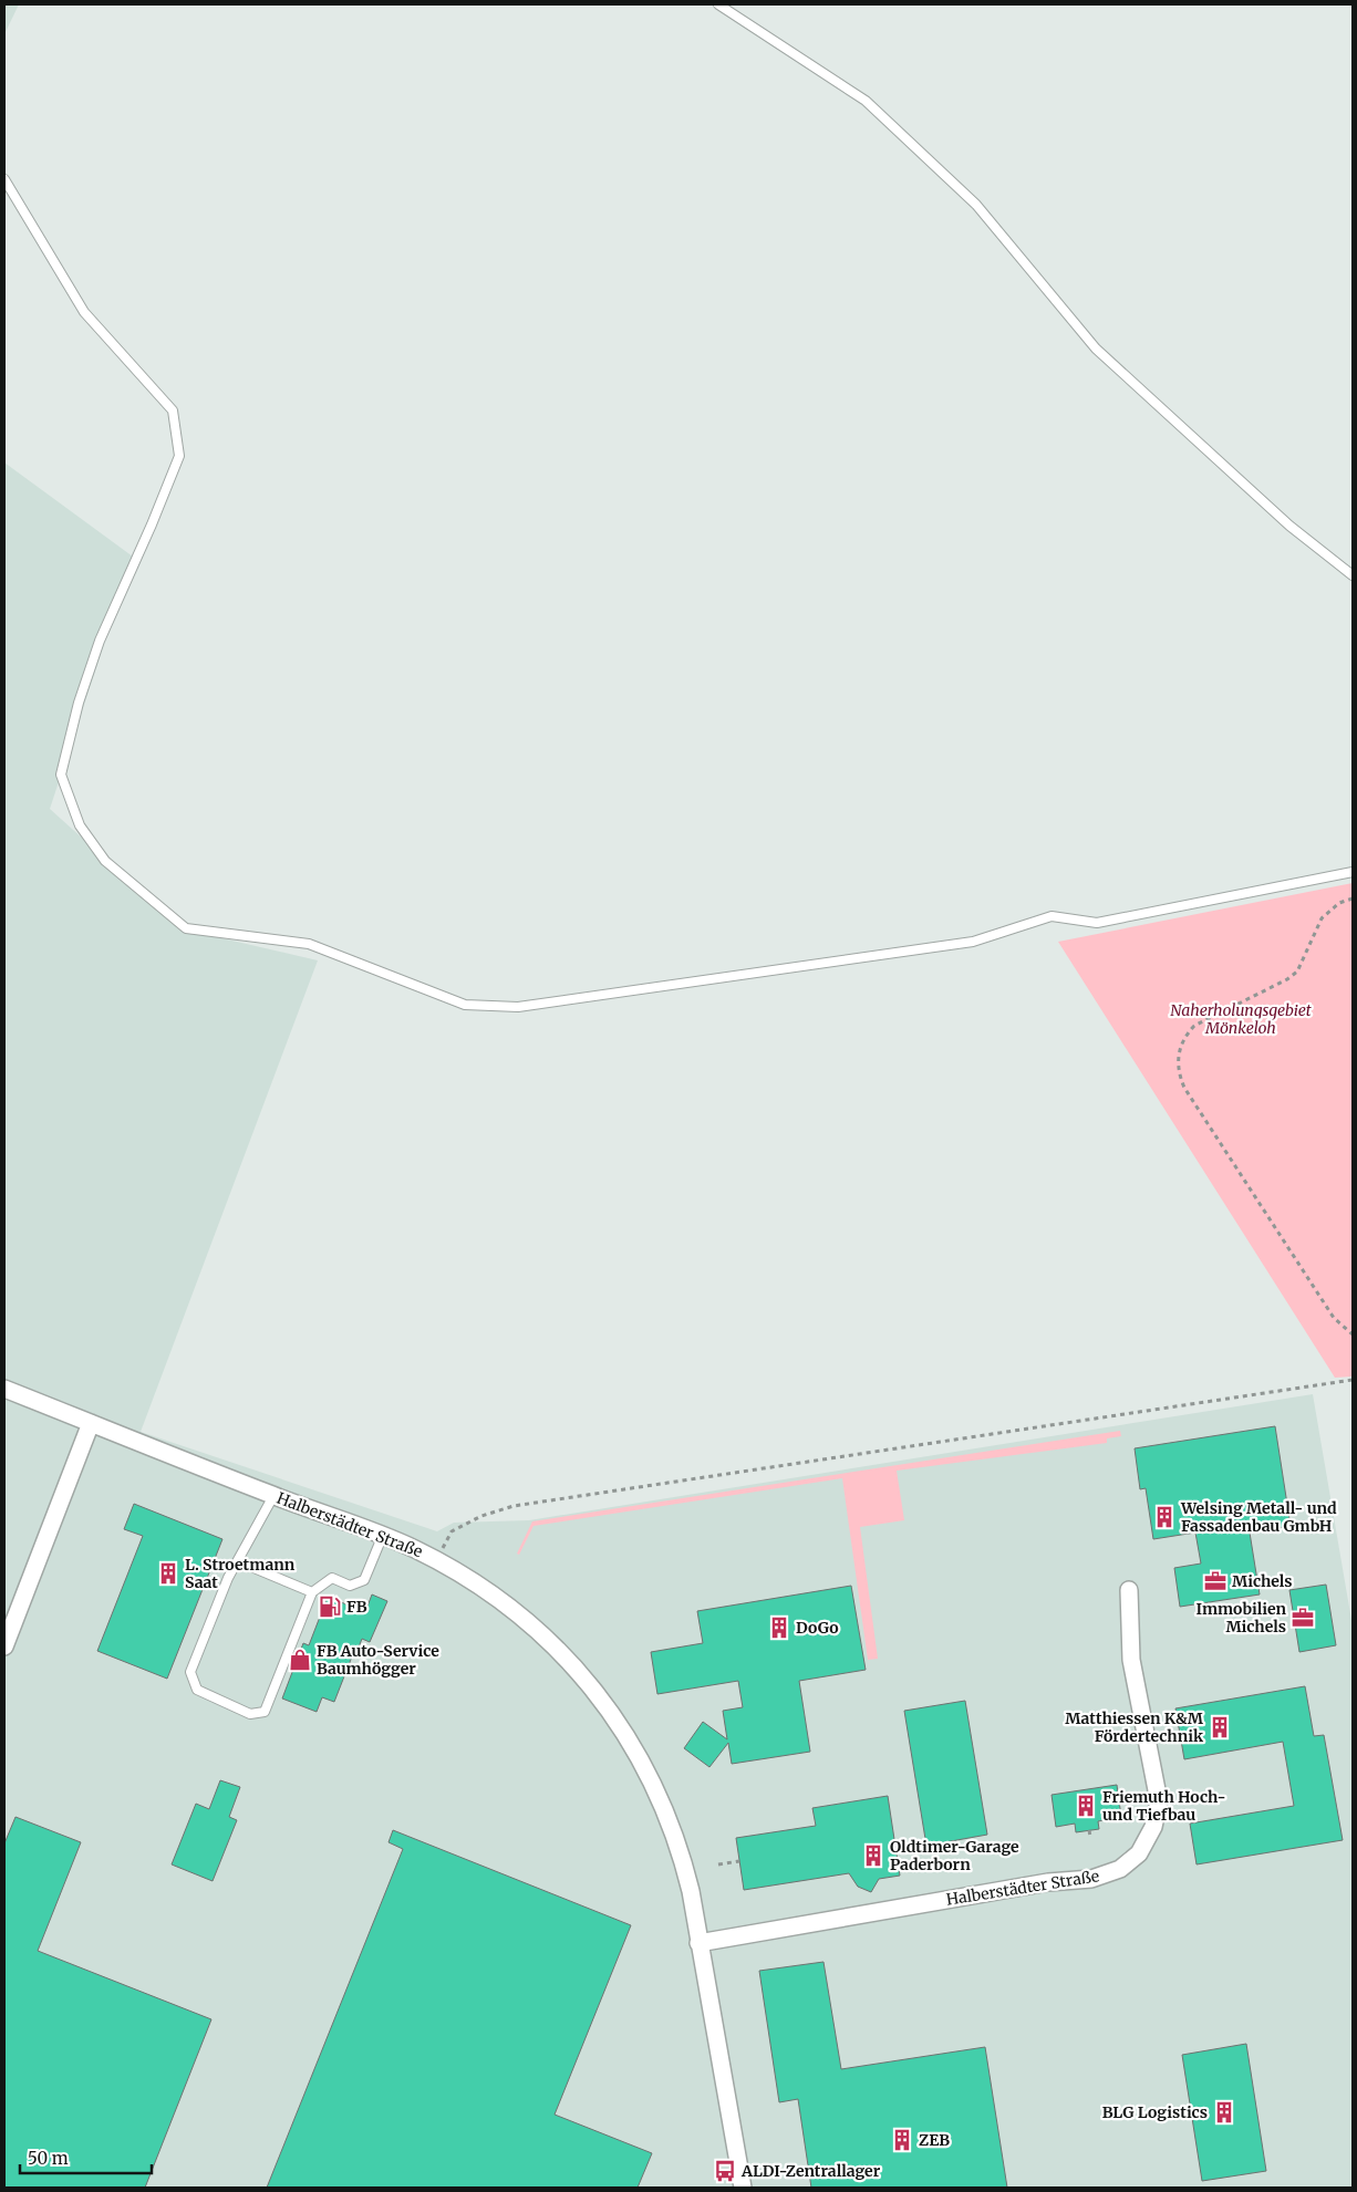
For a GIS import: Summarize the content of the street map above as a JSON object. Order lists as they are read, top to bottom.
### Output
{
  "streets": {
    "street": ["Halberstädter Straße"]
  },
  "parks": ["Naherholungsgebiet Mönkeloh"],
  "places": {
    "building": [
      "Welsing Metall- und Fassadenbau GmbH",
      "L. Stroetmann Saat",
      "DoGo",
      "Matthiessen K&M Fördertechnik",
      "Friemuth Hoch- und Tiefbau",
      "Oldtimer-Garage Paderborn",
      "BLG Logistics",
      "ZEB"
    ],
    "office": ["Michels", "Immobilien Michels"],
    "fuel station": ["FB"],
    "shop": ["FB Auto-Service Baumhögger"],
    "bus stop": ["ALDI-Zentrallager"]
  },
  "scale_bar": "50 m"
}
